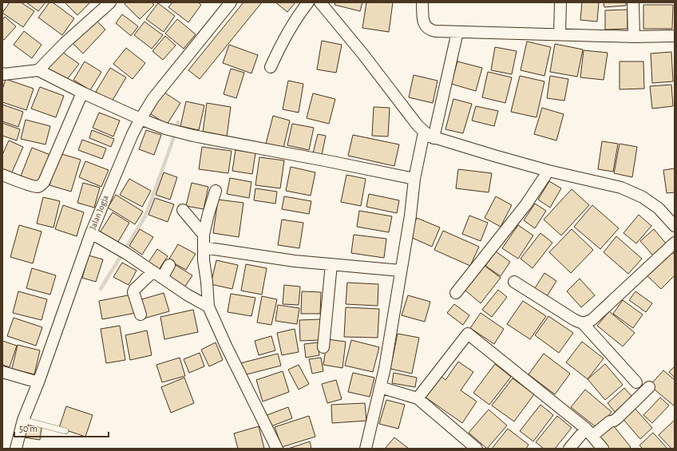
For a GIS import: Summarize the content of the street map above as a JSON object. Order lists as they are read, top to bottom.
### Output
{
  "streets": {
    "street": ["Jalan Jogja"]
  },
  "scale_bar": "50 m"
}
